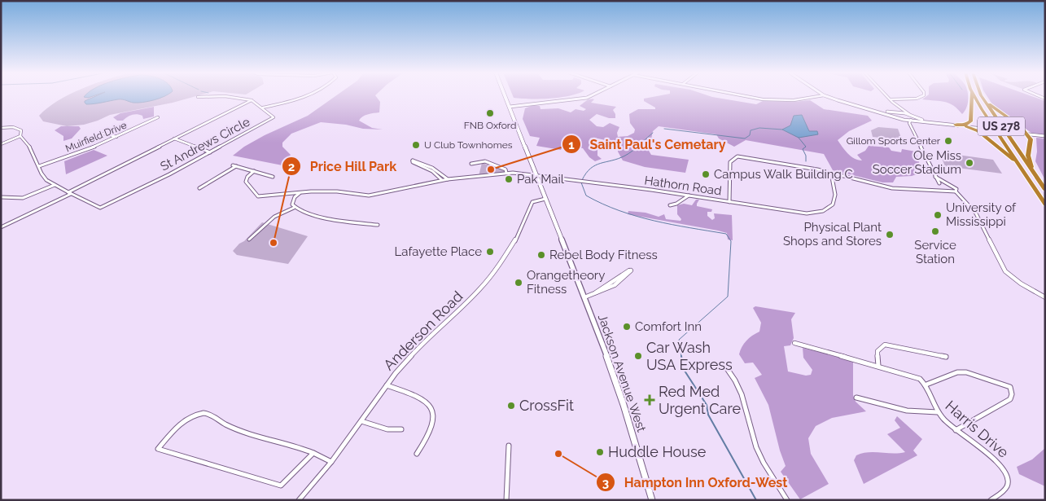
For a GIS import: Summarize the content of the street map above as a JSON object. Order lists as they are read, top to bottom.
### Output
{
  "streets": {
    "highway": ["US 278"],
    "main road": ["Jackson Avenue West"],
    "street": [
      "Muirfield Drive",
      "St Andrews Circle",
      "Hathorn Road",
      "Anderson Road",
      "Harris Drive"
    ]
  },
  "crossings": [
    ["Hathorn Road", "Jackson Avenue West"],
    ["Anderson Road", "Jackson Avenue West"]
  ],
  "places": {
    "other": [
      "FNB Oxford",
      "Gillom Sports Center",
      "U Club Townhomes",
      "Ole Miss Soccer Stadium",
      "Saint Paul's Cemetary",
      "Campus Walk Building C",
      "Pak Mail",
      "University of Mississippi",
      "Service Station",
      "Physical Plant Shops and Stores",
      "Price Hill Park",
      "Lafayette Place",
      "Rebel Body Fitness",
      "Orangetheory Fitness",
      "Comfort Inn",
      "Car Wash USA Express",
      "CrossFit",
      "Huddle House",
      "Hampton Inn Oxford-West"
    ],
    "health": ["Red Med Urgent Care"]
  }
}
